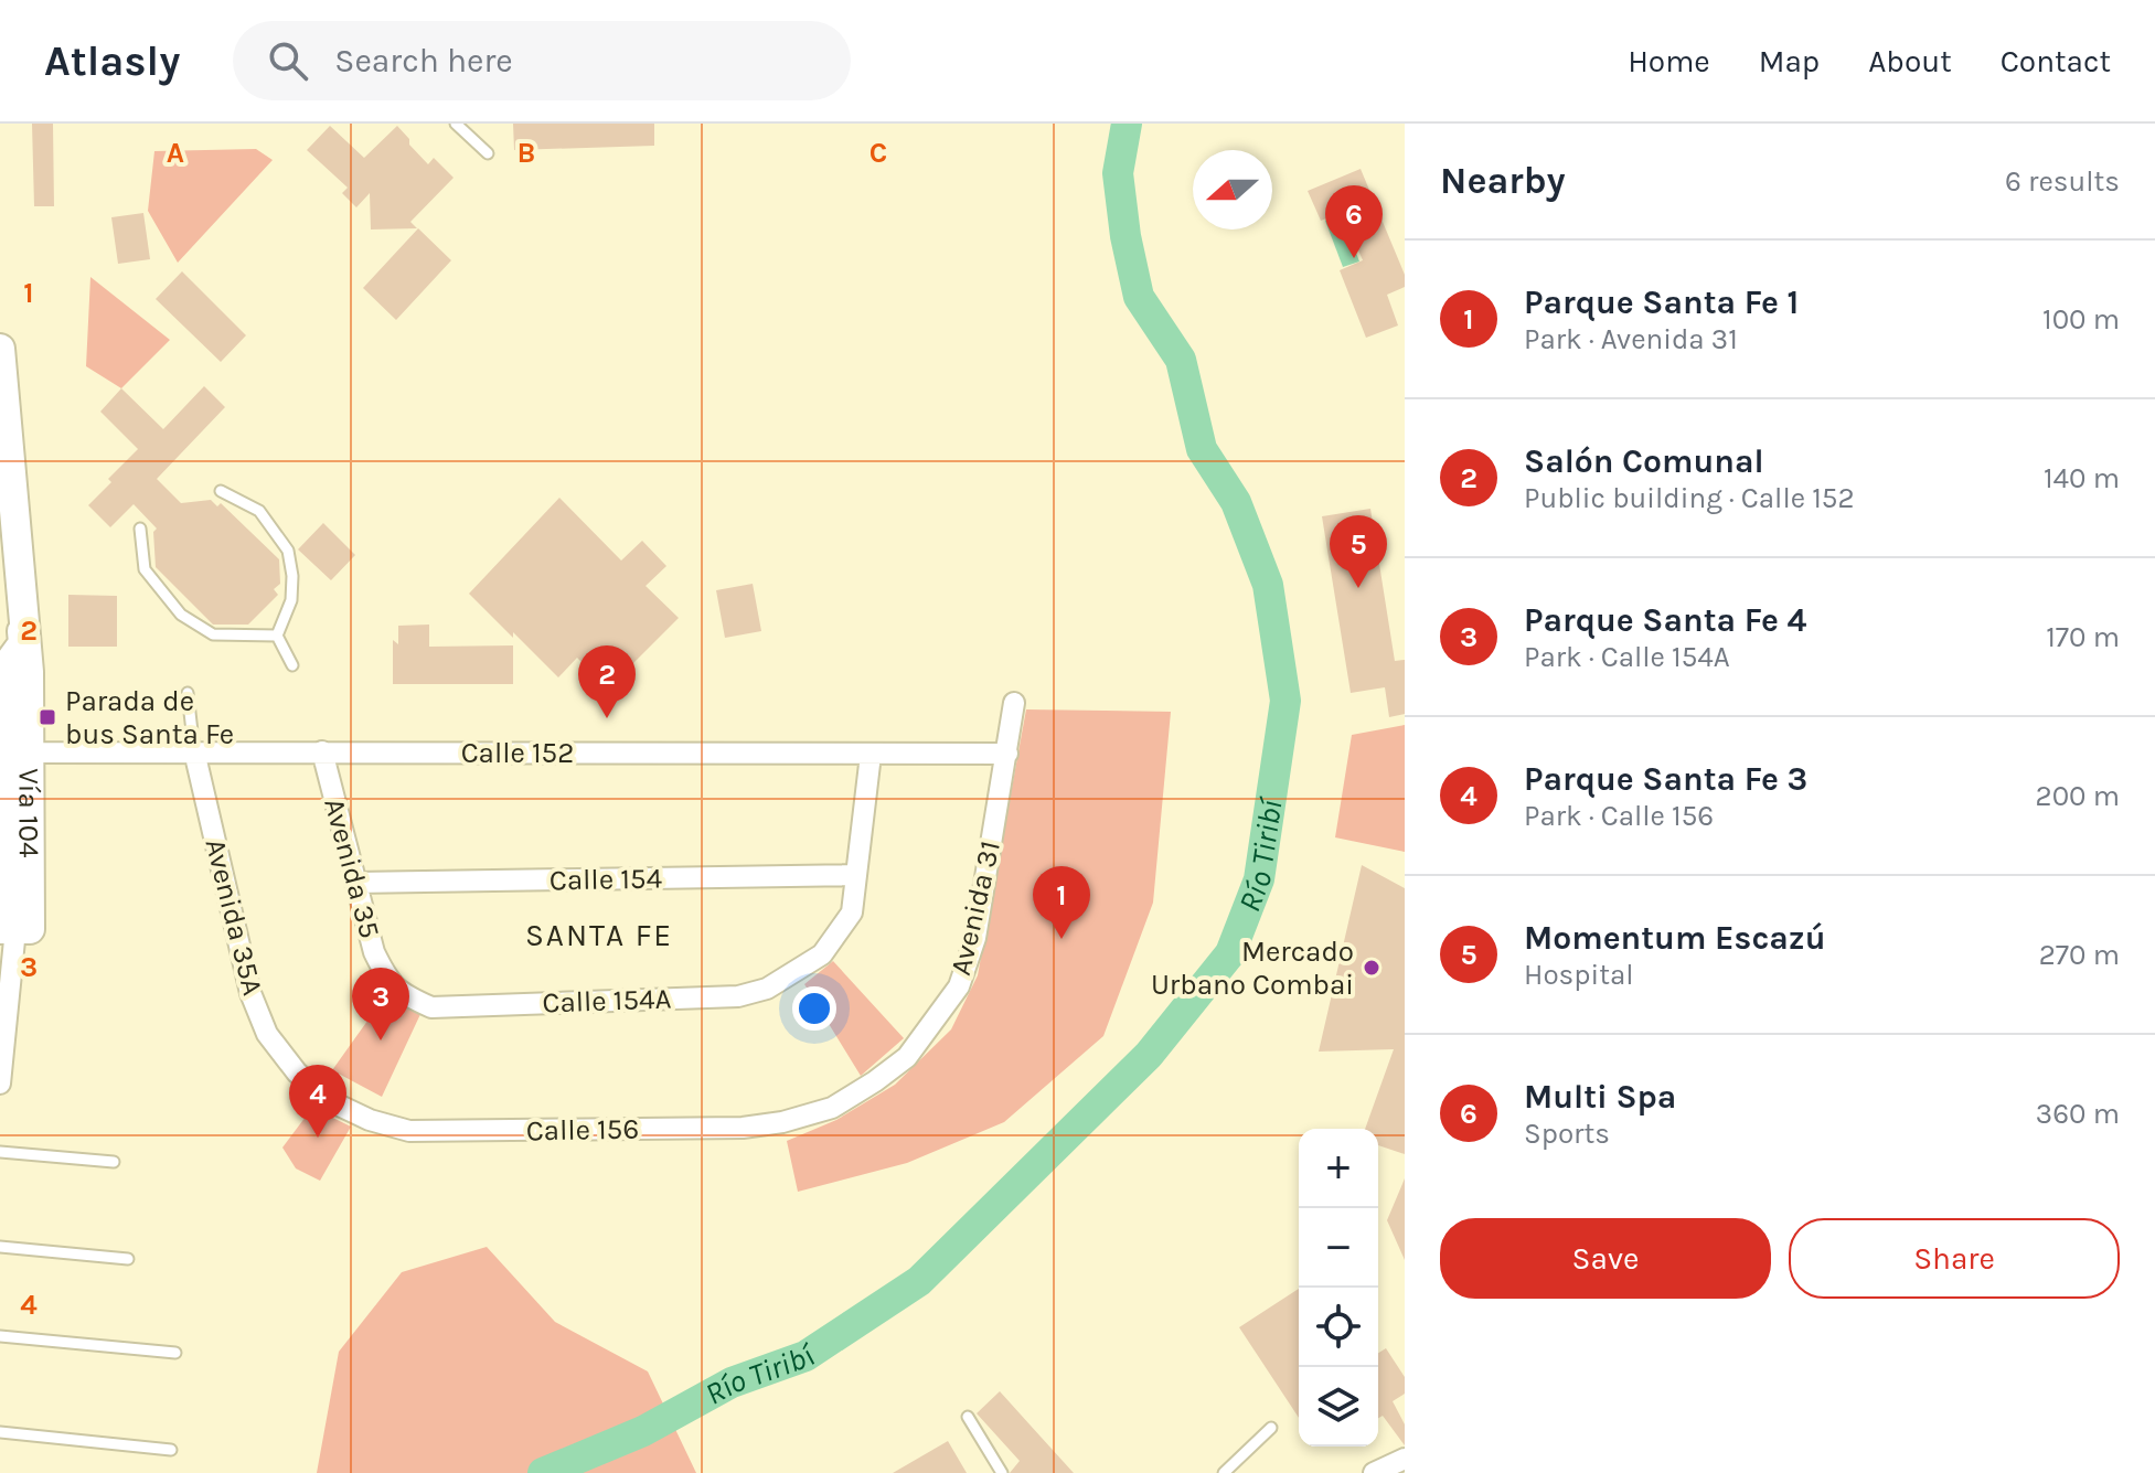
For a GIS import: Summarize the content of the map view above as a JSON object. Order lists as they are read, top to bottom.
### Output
{
  "streets": {
    "main road": ["Vía 104"],
    "street": [
      "Calle 152",
      "Avenida 35",
      "Calle 154",
      "Avenida 31",
      "Avenida 35A",
      "Calle 154A",
      "Calle 156"
    ]
  },
  "crossings": [
    ["Calle 152", "Vía 104"],
    ["Calle 152", "Avenida 35"],
    ["Calle 152", "Avenida 31"],
    ["Calle 152", "Avenida 35A"],
    ["Avenida 35", "Calle 154"],
    ["Avenida 35", "Calle 154A"],
    ["Calle 154", "Calle 154A"],
    ["Avenida 31", "Calle 156"],
    ["Avenida 35A", "Calle 156"]
  ],
  "districts": ["SANTA FE"],
  "water": ["Río Tiribí"],
  "places": {
    "transit": ["Parada de bus Santa Fe"],
    "other": ["Mercado Urbano Combai"]
  },
  "north": "left",
  "page": {
    "header": "Atlasly",
    "search": "Search here",
    "nav": [
      "Home",
      "Map",
      "About",
      "Contact"
    ],
    "heading": ["Nearby", "6 results"],
    "pins": [
      "6",
      "5",
      "2",
      "1",
      "3",
      "4"
    ],
    "list": [
      {
        "mark": "1",
        "name": "Parque Santa Fe 1",
        "note": "Park · Avenida 31",
        "value": "100 m"
      },
      {
        "mark": "2",
        "name": "Salón Comunal",
        "note": "Public building · Calle 152",
        "value": "140 m"
      },
      {
        "mark": "3",
        "name": "Parque Santa Fe 4",
        "note": "Park · Calle 154A",
        "value": "170 m"
      },
      {
        "mark": "4",
        "name": "Parque Santa Fe 3",
        "note": "Park · Calle 156",
        "value": "200 m"
      },
      {
        "mark": "5",
        "name": "Momentum Escazú",
        "note": "Hospital",
        "value": "270 m"
      },
      {
        "mark": "6",
        "name": "Multi Spa",
        "note": "Sports",
        "value": "360 m"
      }
    ],
    "map_buttons": ["+", "−"],
    "buttons": ["Save", "Share"]
  },
  "grid": {
    "columns": ["A", "B", "C"],
    "rows": [
      "1",
      "2",
      "3",
      "4"
    ]
  }
}
